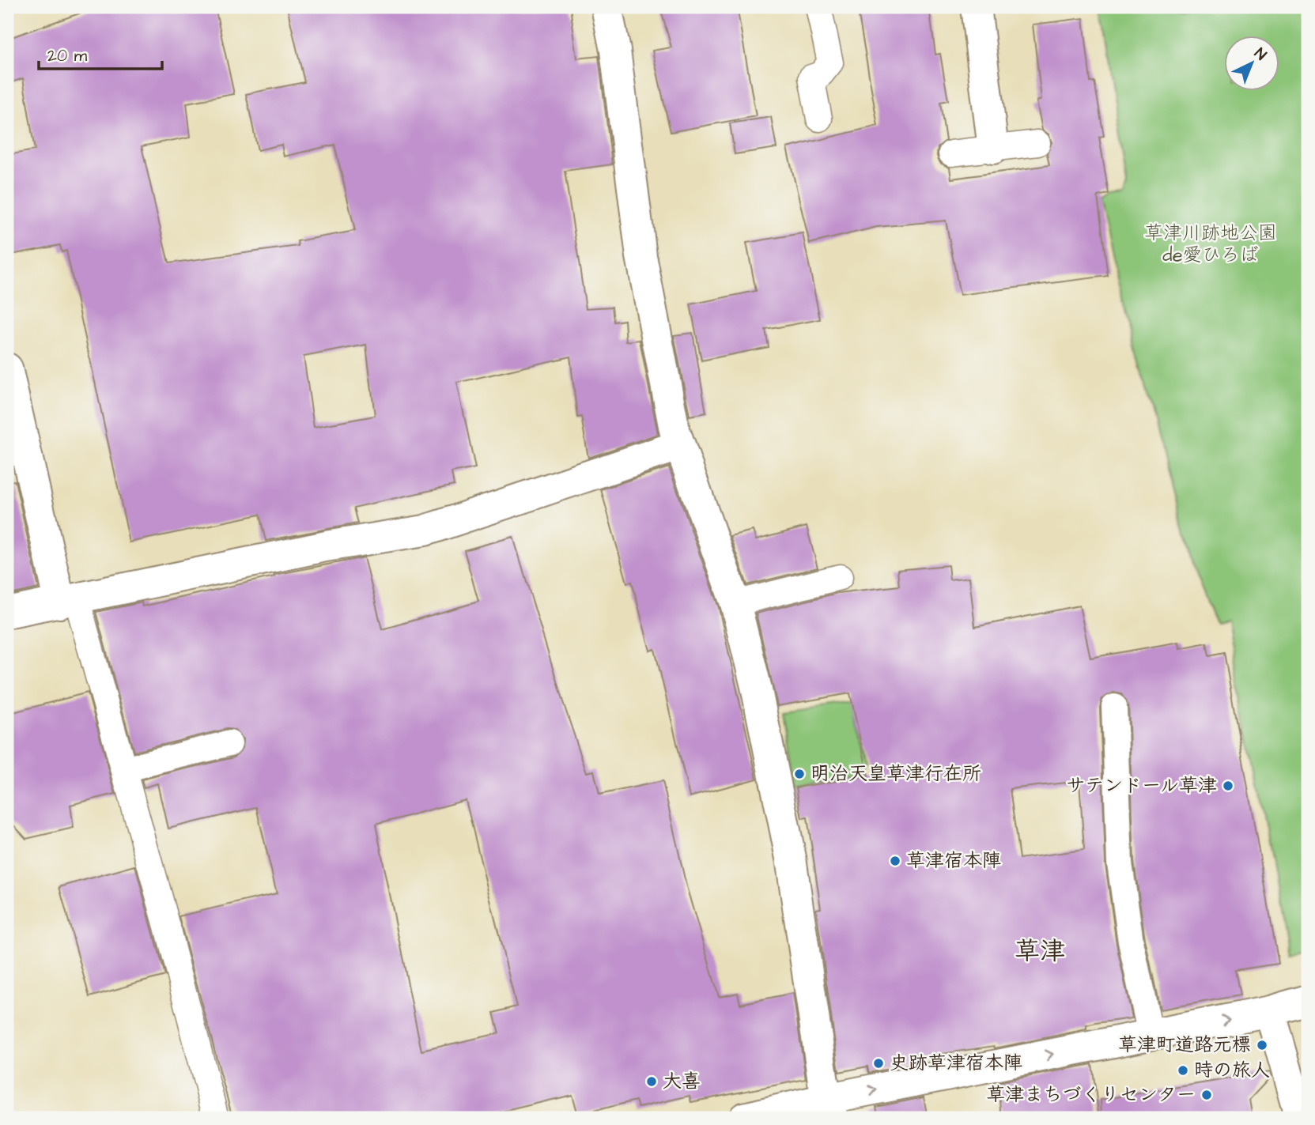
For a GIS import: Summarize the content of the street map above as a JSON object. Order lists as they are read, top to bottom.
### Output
{
  "districts": ["草津"],
  "parks": ["草津川跡地公園 de愛ひろば"],
  "places": [
    "明治天皇草津行在所",
    "サテンドール草津",
    "草津宿本陣",
    "草津町道路元標",
    "史跡草津宿本陣",
    "時の旅人",
    "大喜",
    "草津まちづくりセンター"
  ],
  "scale_bar": "20 m",
  "north": "top right"
}
